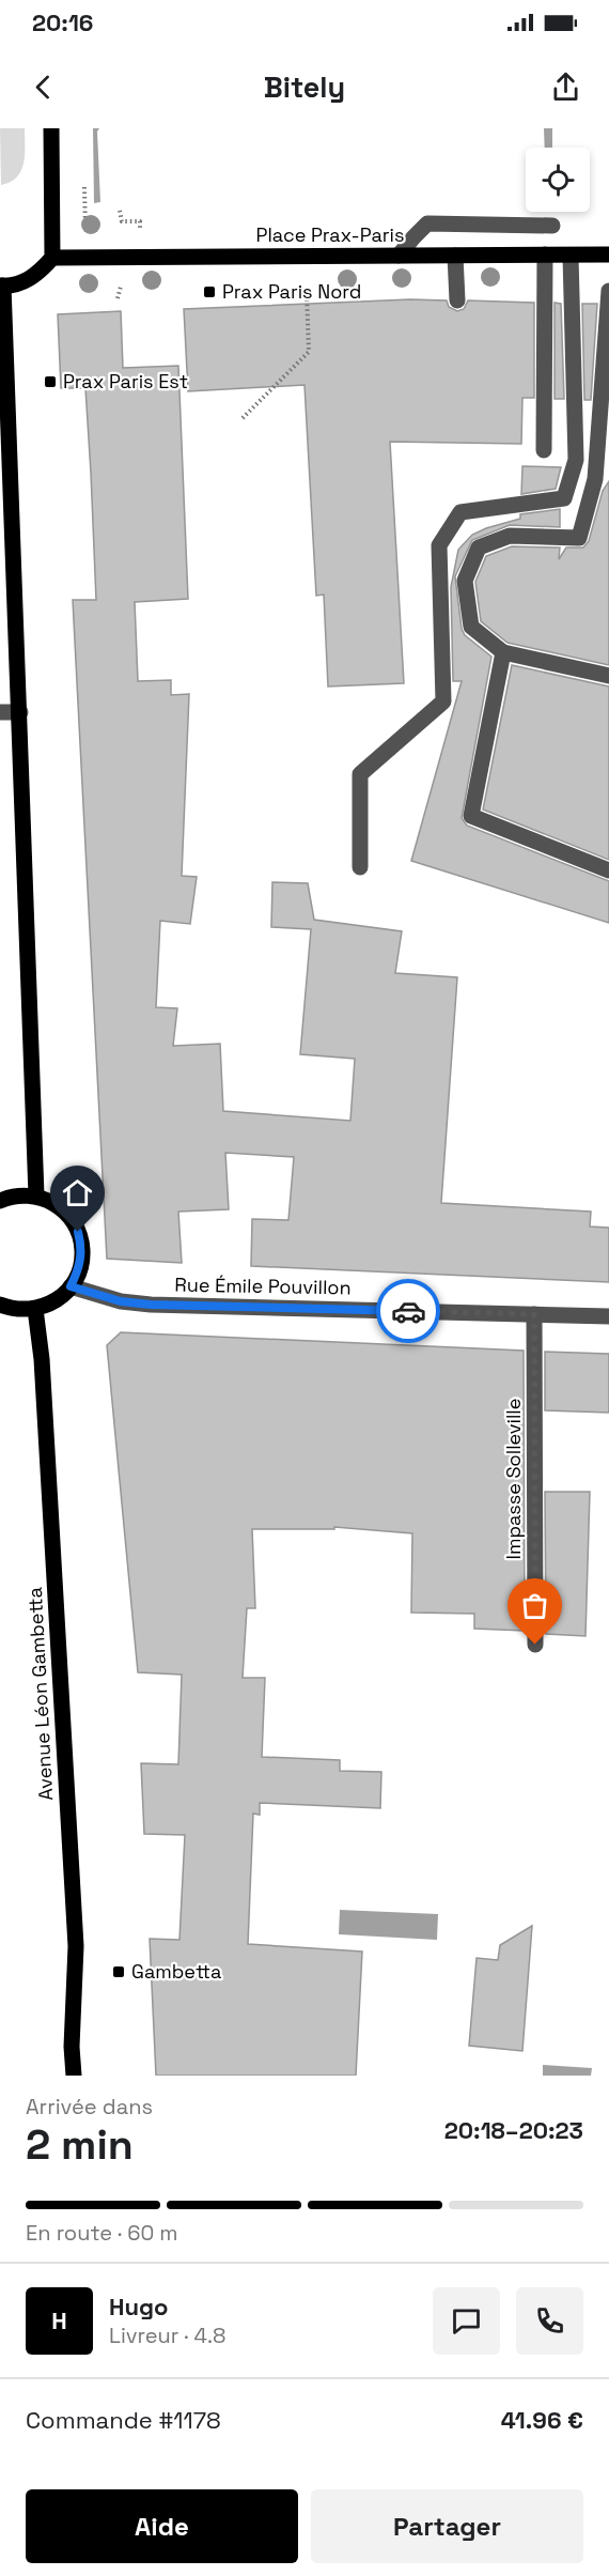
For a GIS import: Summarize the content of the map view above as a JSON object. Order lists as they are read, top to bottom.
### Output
{
  "streets": {
    "main road": ["Place Prax-Paris", "Avenue Léon Gambetta"],
    "street": ["Rue Émile Pouvillon", "Impasse Solleville"]
  },
  "crossings": [
    ["Rue Émile Pouvillon", "Impasse Solleville"]
  ],
  "places": {
    "transit": ["Prax Paris Nord", "Prax Paris Est", "Gambetta"]
  },
  "page": {
    "status": "20:16",
    "header": "Bitely",
    "heading": ["2 min", "Arrivée dans", "20:18–20:23"],
    "panel": [
      "Hugo",
      "Livreur · 4.8",
      "Commande #1178",
      "41.96 €"
    ],
    "bar": "En route · 60 m",
    "round": "H",
    "buttons": ["Aide", "Partager"]
  }
}
